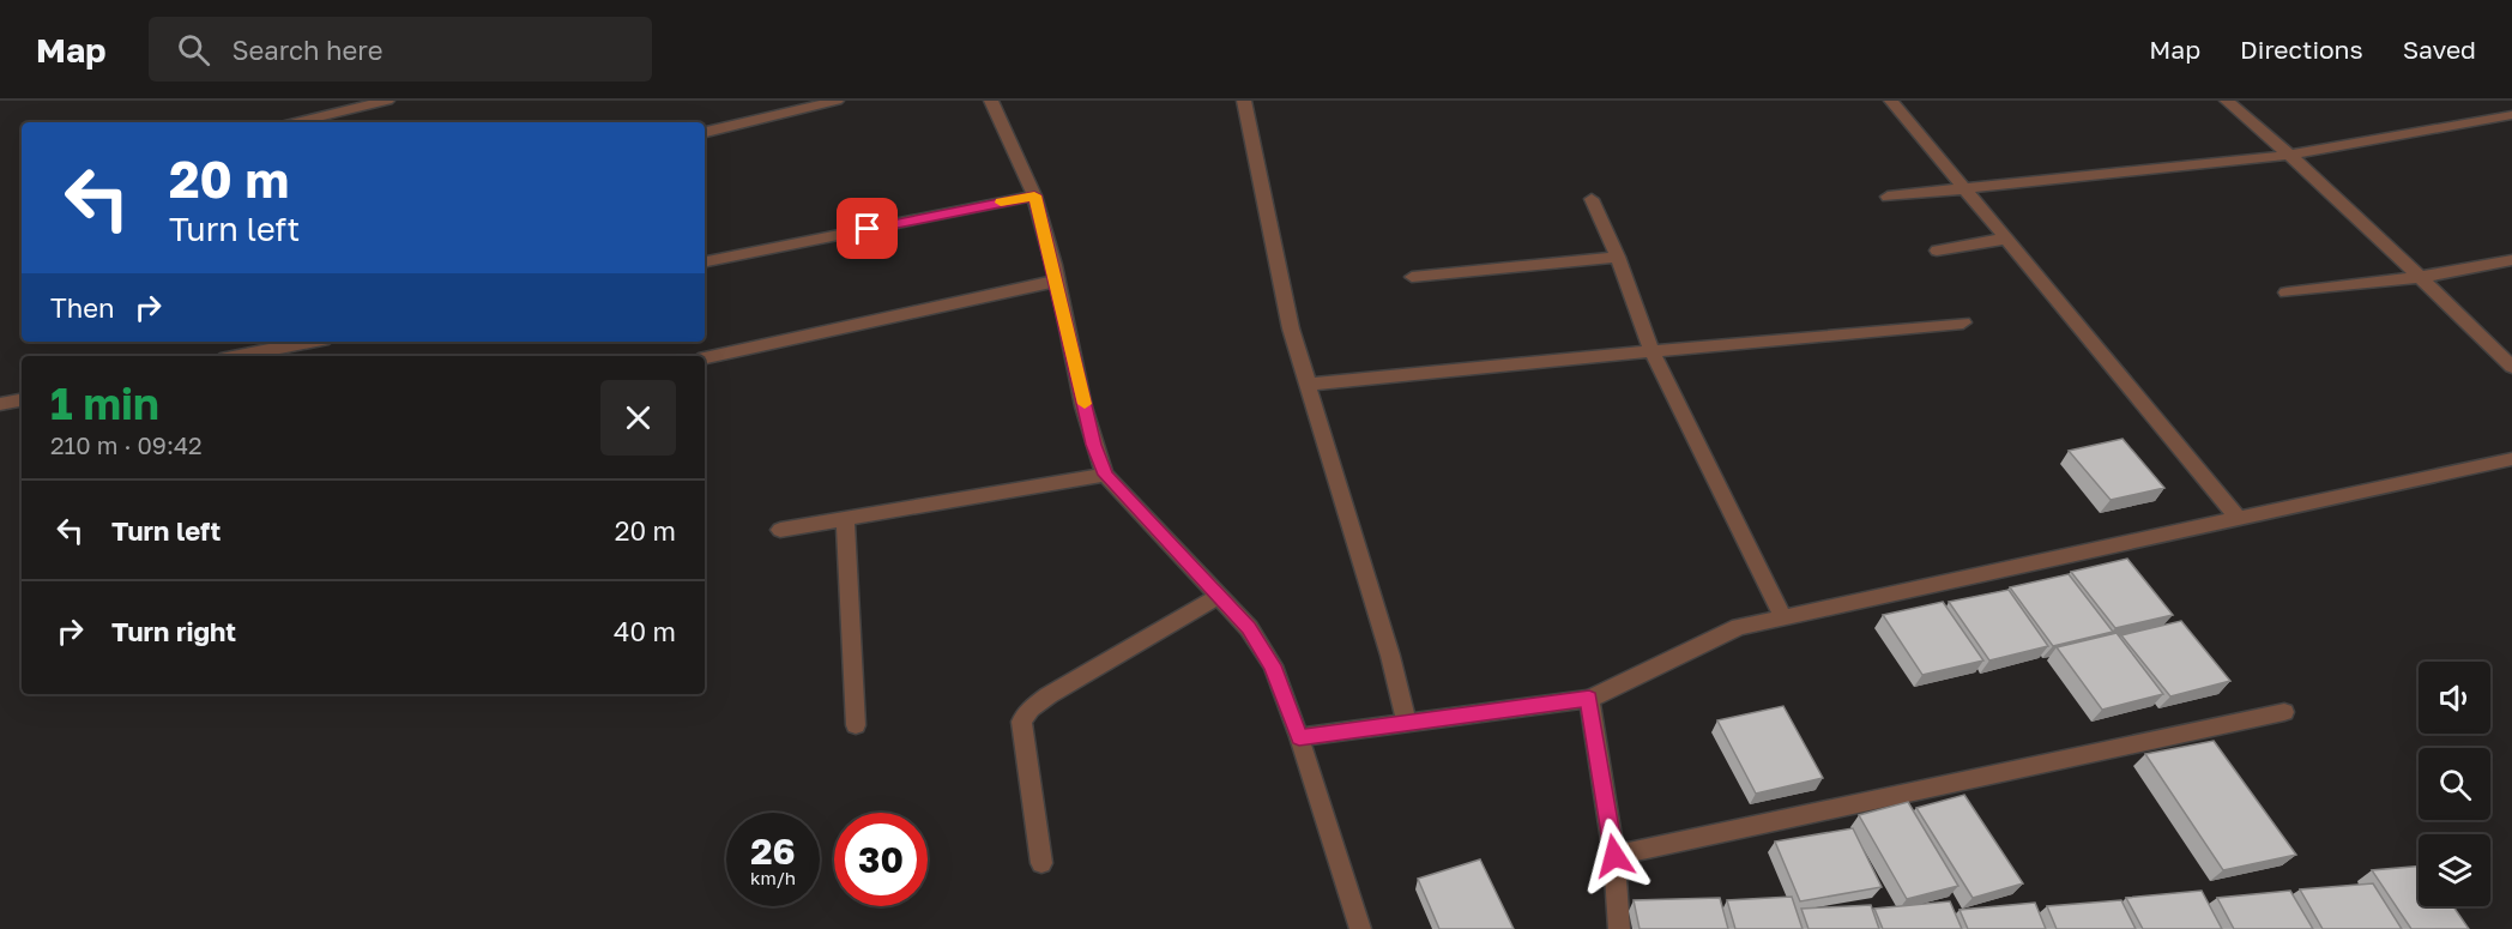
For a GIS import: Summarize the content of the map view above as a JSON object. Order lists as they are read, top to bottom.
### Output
{
  "page": {
    "header": "Map",
    "search": "Search here",
    "nav": ["Map", "Directions", "Saved"],
    "turn": ["20 m", "Turn left"],
    "then": "Then",
    "heading": ["1 min", "210 m · 09:42"],
    "list": [
      {
        "name": "Turn left",
        "value": "20 m"
      },
      {
        "name": "Turn right",
        "value": "40 m"
      }
    ],
    "speed": "26 km/h",
    "limit": "30"
  }
}
